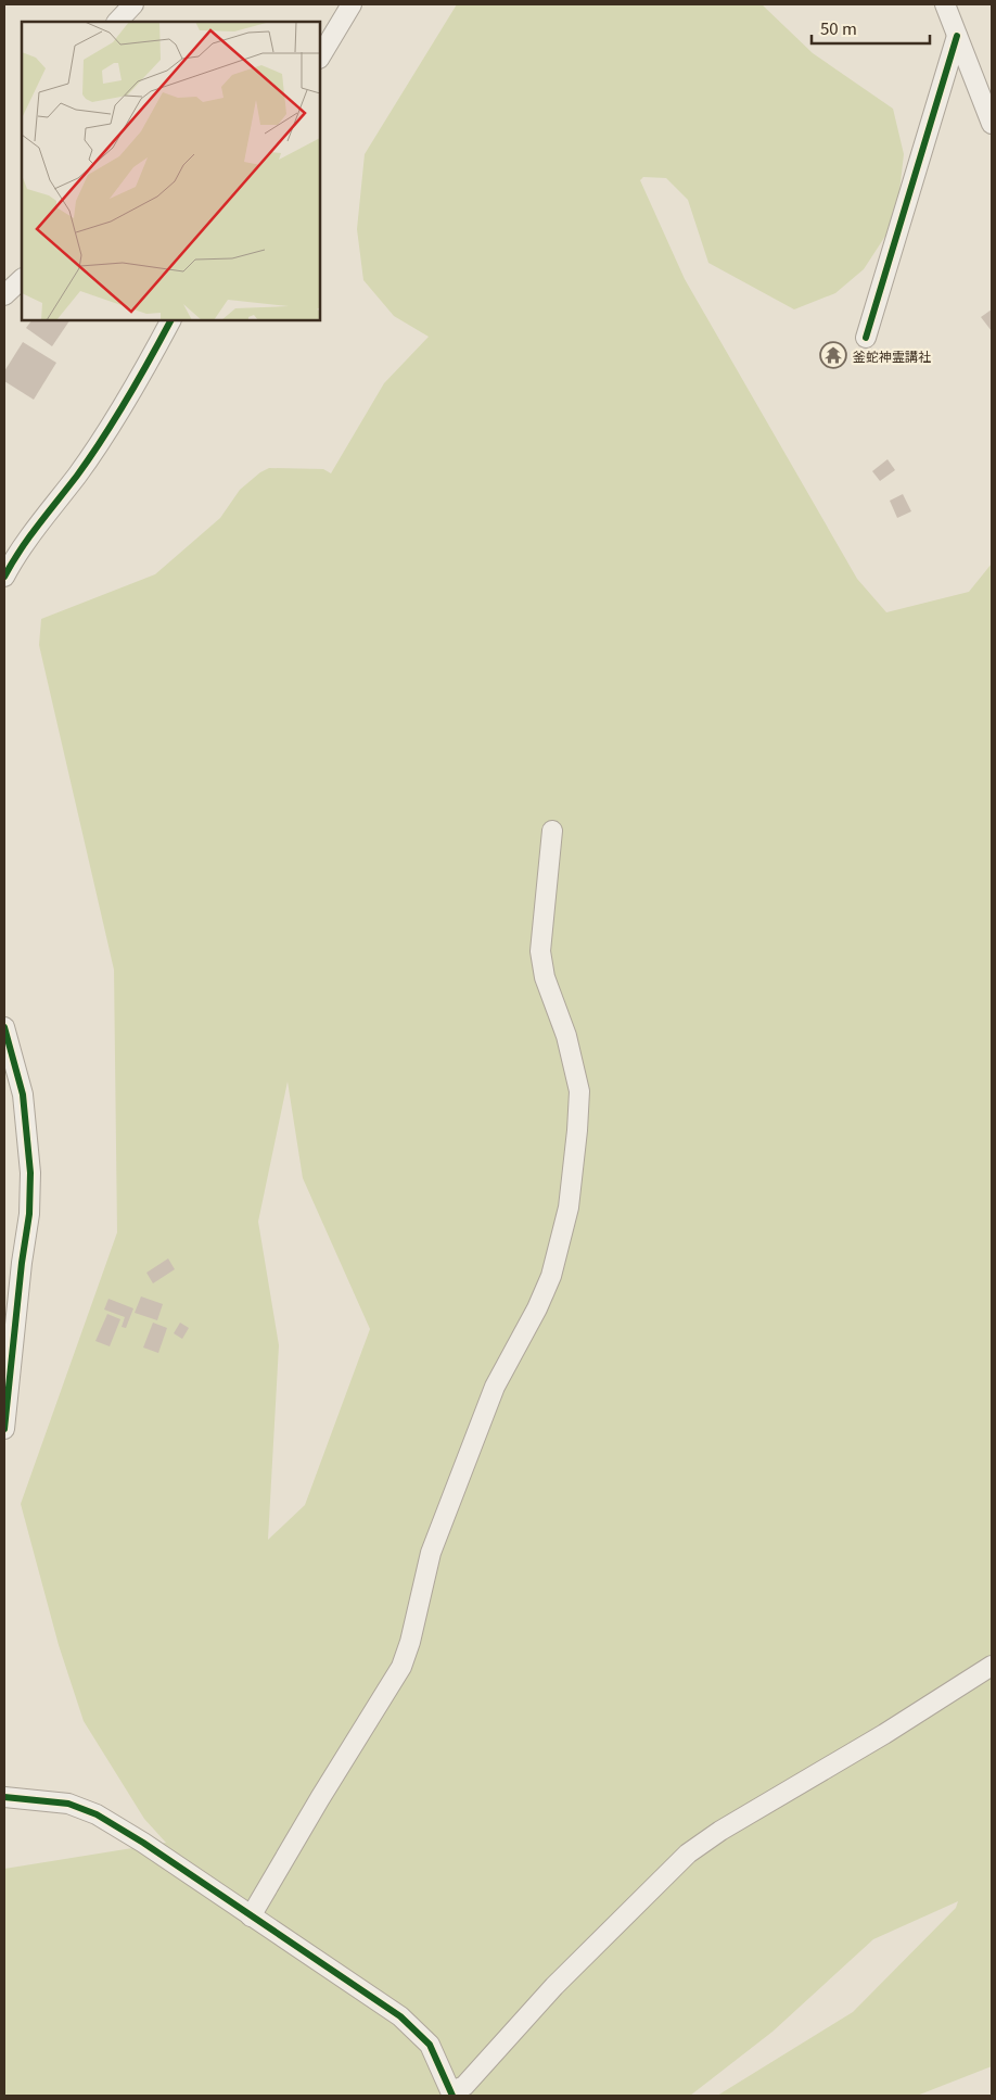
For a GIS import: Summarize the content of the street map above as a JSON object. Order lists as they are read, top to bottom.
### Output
{
  "places": {
    "temple": ["釜蛇神霊講社"]
  },
  "scale_bar": "50 m"
}
